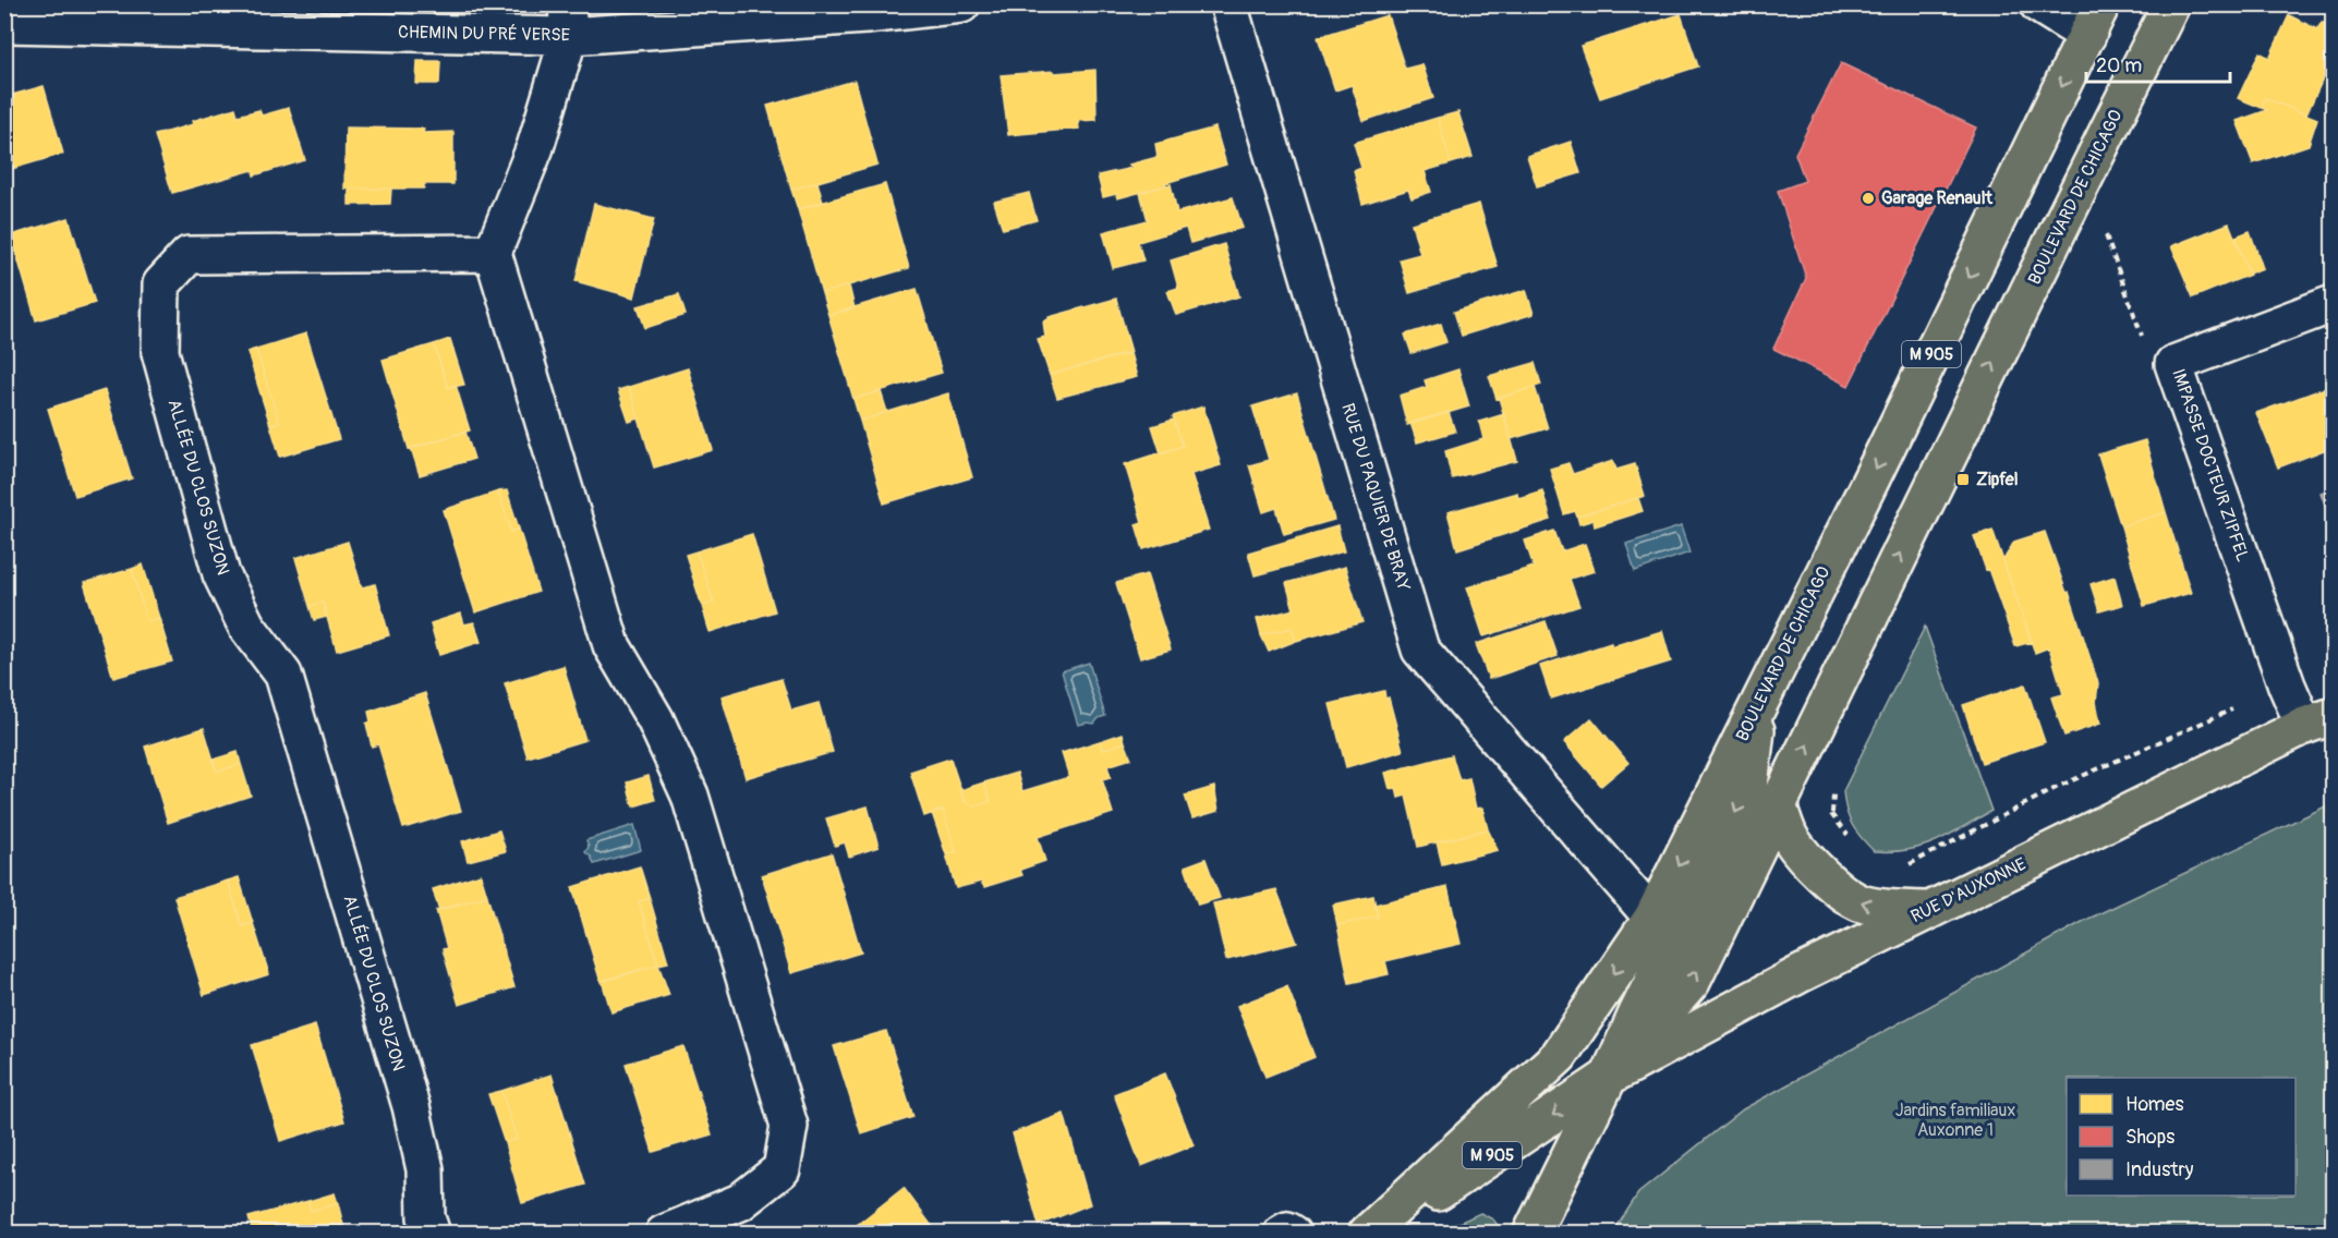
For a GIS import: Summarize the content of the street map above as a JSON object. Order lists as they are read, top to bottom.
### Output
{
  "streets": {
    "main road": ["BOULEVARD DE CHICAGO", "M 905", "RUE D'AUXONNE"],
    "street": [
      "CHEMIN DU PRÉ VERSE",
      "IMPASSE DOCTEUR ZIPFEL",
      "ALLÉE DU CLOS SUZON",
      "RUE DU PAQUIER DE BRAY"
    ]
  },
  "crossings": [
    ["BOULEVARD DE CHICAGO", "M 905"],
    ["BOULEVARD DE CHICAGO", "RUE DU PAQUIER DE BRAY"],
    ["BOULEVARD DE CHICAGO", "RUE D'AUXONNE"],
    ["M 905", "RUE D'AUXONNE"],
    ["IMPASSE DOCTEUR ZIPFEL", "RUE D'AUXONNE"]
  ],
  "parks": ["Jardins familiaux Auxonne 1"],
  "places": {
    "other": ["Garage Renault"],
    "transit": ["Zipfel"]
  },
  "legend": ["Homes", "Shops", "Industry"],
  "scale_bar": "20 m"
}
